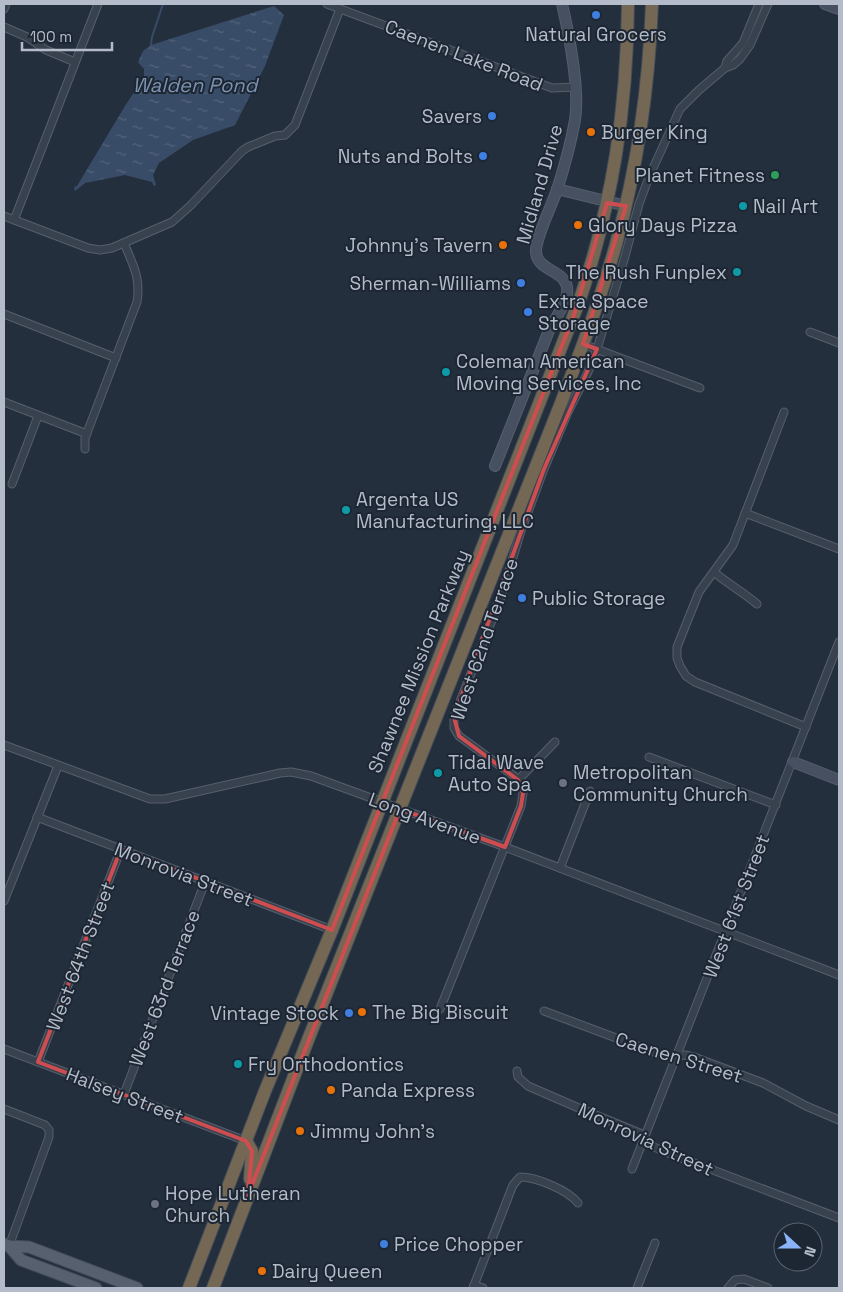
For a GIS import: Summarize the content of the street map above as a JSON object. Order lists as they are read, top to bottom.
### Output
{
  "streets": {
    "highway": ["Shawnee Mission Parkway"],
    "street": [
      "Caenen Lake Road",
      "Midland Drive",
      "West 62nd Terrace",
      "Long Avenue",
      "Monrovia Street",
      "West 61st Street",
      "West 64th Street",
      "West 63rd Terrace",
      "Caenen Street",
      "Halsey Street"
    ]
  },
  "crossings": [
    ["Caenen Lake Road", "Midland Drive"],
    ["Shawnee Mission Parkway", "Long Avenue"],
    ["Shawnee Mission Parkway", "Monrovia Street"],
    ["Shawnee Mission Parkway", "Halsey Street"],
    ["Long Avenue", "West 61st Street"],
    ["Monrovia Street", "West 61st Street"],
    ["Monrovia Street", "West 64th Street"],
    ["Monrovia Street", "West 63rd Terrace"],
    ["West 61st Street", "Caenen Street"],
    ["West 64th Street", "Halsey Street"],
    ["West 63rd Terrace", "Halsey Street"]
  ],
  "water": ["Walden Pond"],
  "places": [
    "Natural Grocers",
    "Savers",
    "Burger King",
    "Nuts and Bolts",
    "Planet Fitness",
    "Nail Art",
    "Glory Days Pizza",
    "Johnny's Tavern",
    "The Rush Funplex",
    "Sherman-Williams",
    "Extra Space Storage",
    "Coleman American Moving Services, Inc",
    "Argenta US Manufacturing, LLC",
    "Public Storage",
    "Tidal Wave Auto Spa",
    "Metropolitan Community Church",
    "The Big Biscuit",
    "Vintage Stock",
    "Fry Orthodontics",
    "Panda Express",
    "Jimmy John's",
    "Hope Lutheran Church",
    "Price Chopper",
    "Dairy Queen"
  ],
  "scale_bar": "100 m",
  "north": "right"
}
